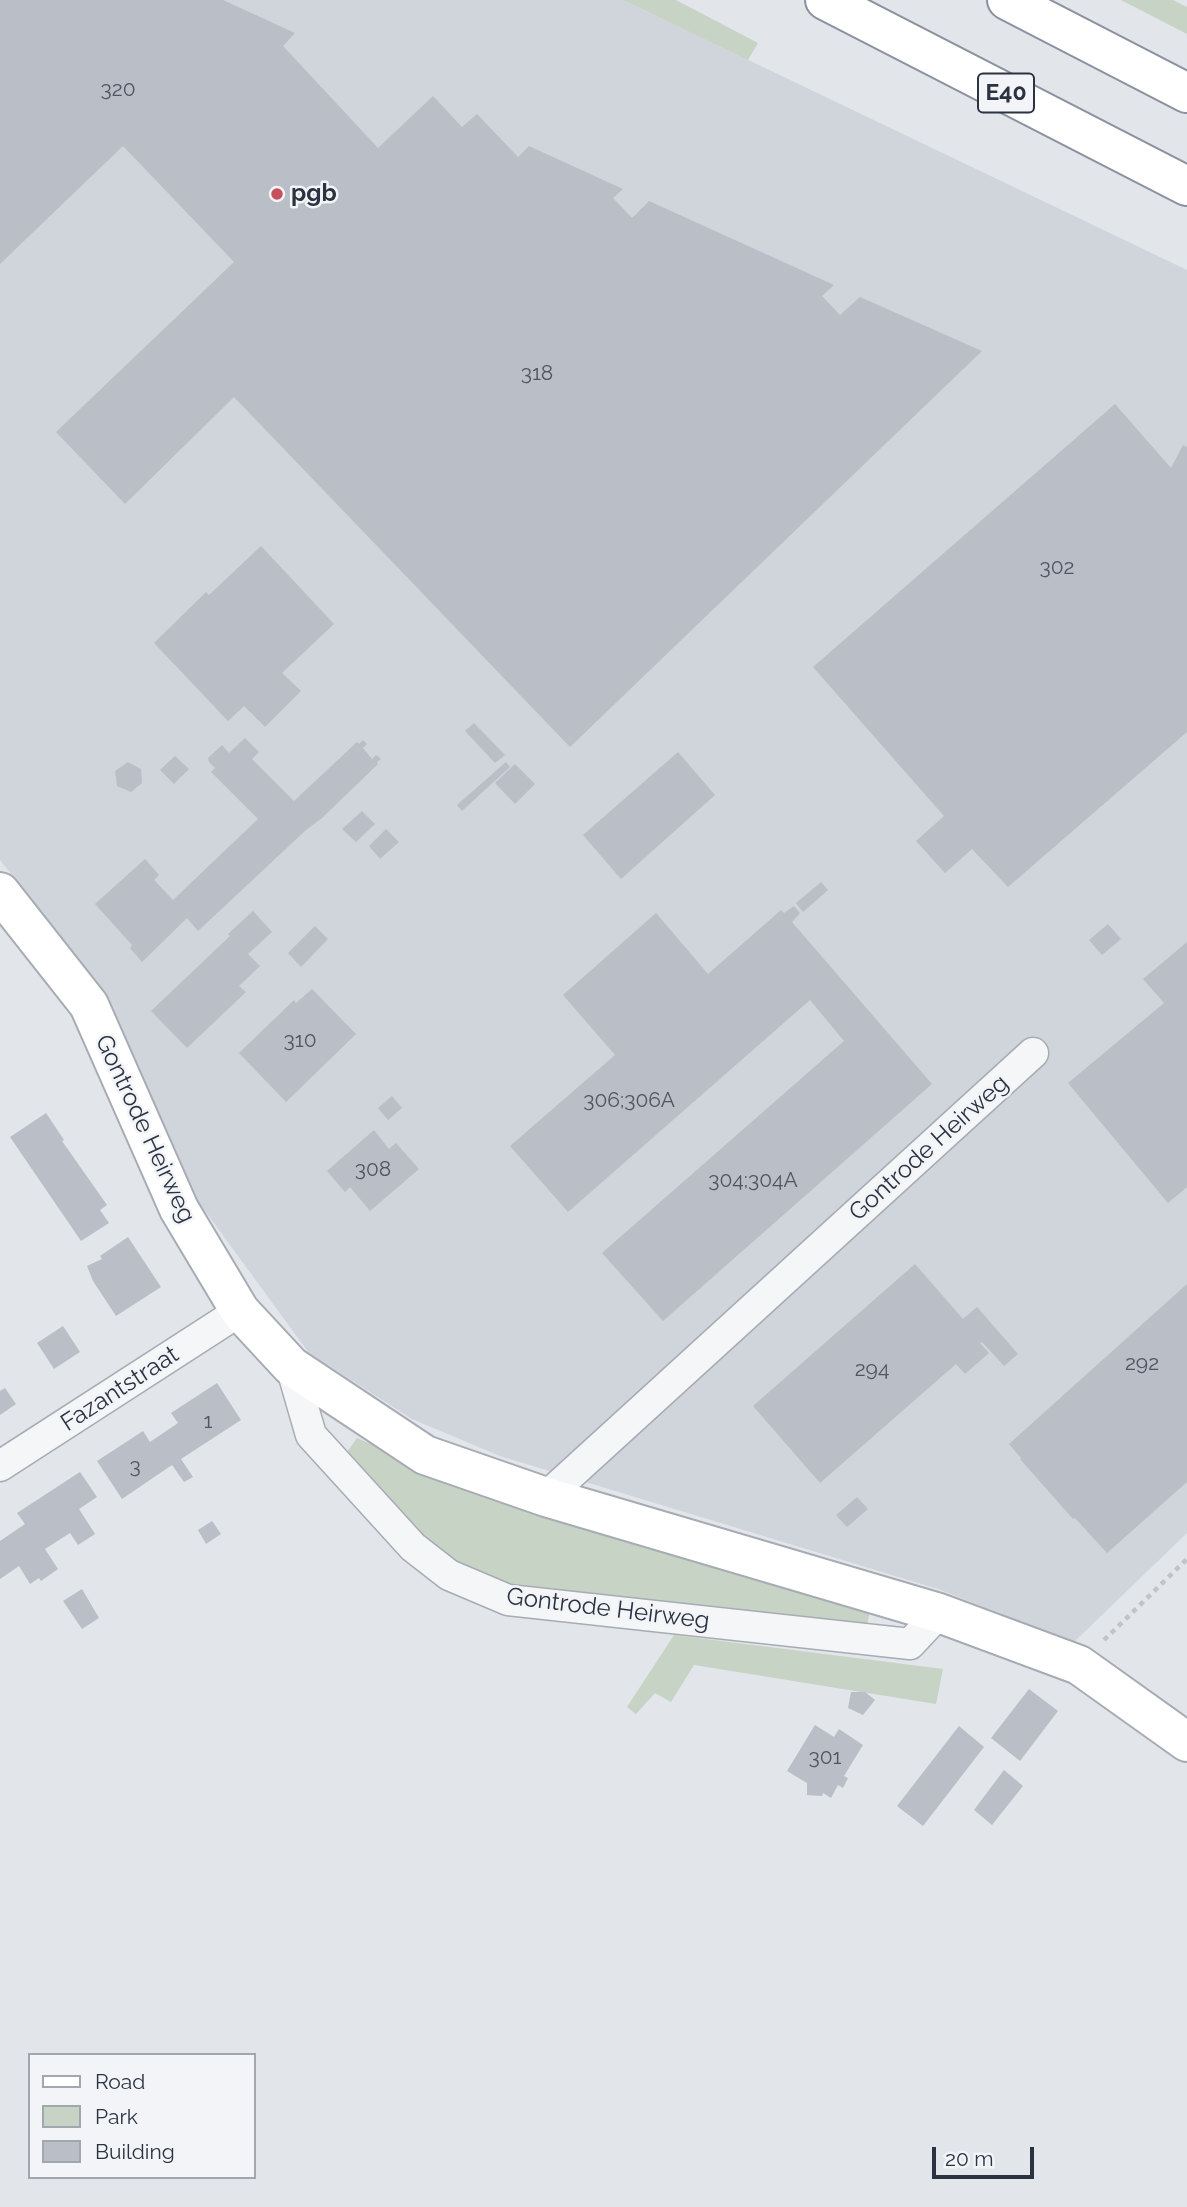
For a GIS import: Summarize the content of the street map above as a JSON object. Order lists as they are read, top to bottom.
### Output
{
  "streets": {
    "main road": ["E40", "Gontrode Heirweg"],
    "street": ["Fazantstraat"]
  },
  "crossings": [
    ["Gontrode Heirweg", "Fazantstraat"]
  ],
  "places": ["pgb"],
  "house_numbers": [
    "320",
    "318",
    "302",
    "310",
    "306;306A",
    "308",
    "304;304A",
    "292",
    "294",
    "1",
    "3",
    "301"
  ],
  "legend": ["Road", "Park", "Building"],
  "scale_bar": "20 m"
}
